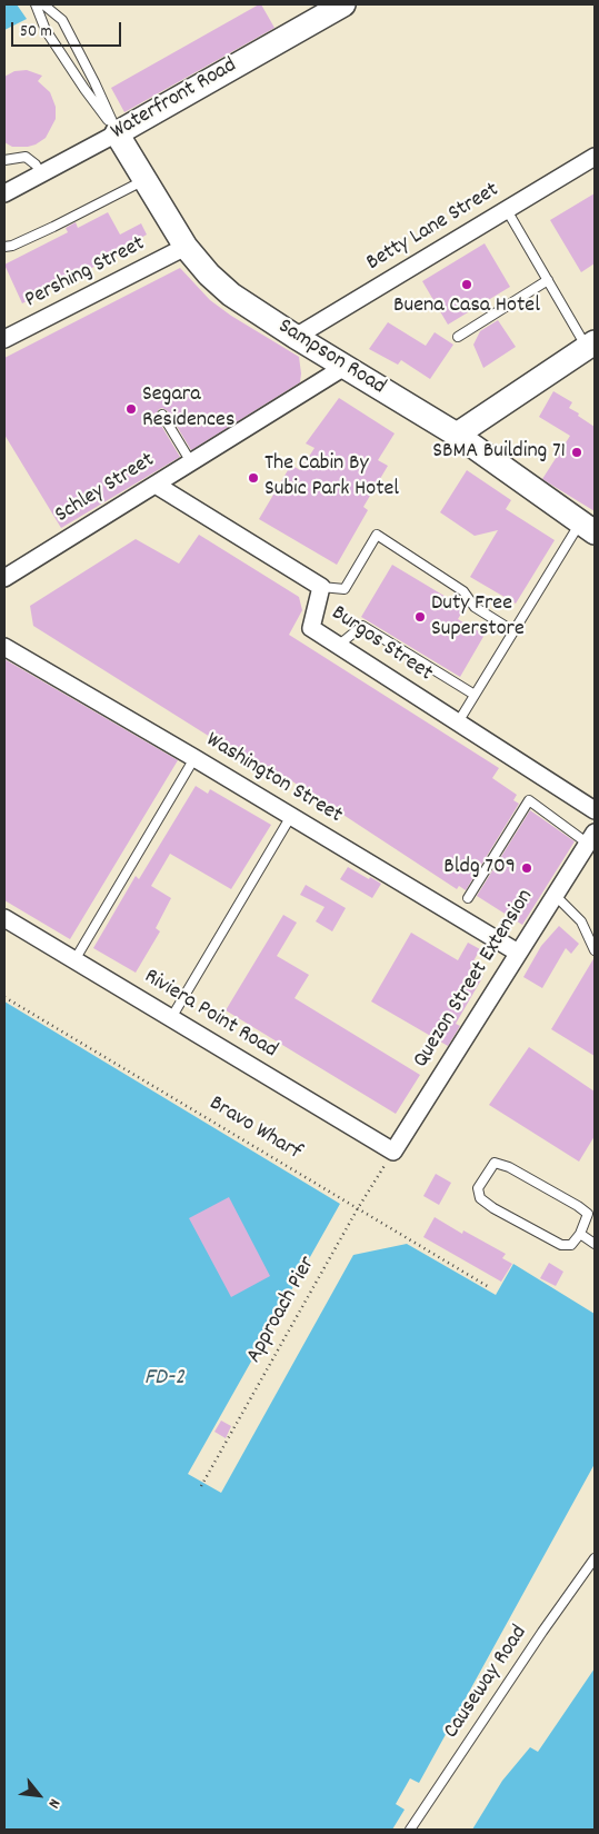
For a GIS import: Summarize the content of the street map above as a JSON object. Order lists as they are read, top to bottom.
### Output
{
  "streets": {
    "main road": ["Waterfront Road", "Sampson Road"],
    "street": [
      "Betty Lane Street",
      "Pershing Street",
      "Schley Street",
      "Burgos Street",
      "Washington Street",
      "Quezon Street Extension",
      "Riviera Point Road"
    ],
    "lane": ["Causeway Road"],
    "path": ["Bravo Wharf", "Approach Pier"]
  },
  "crossings": [
    ["Waterfront Road", "Sampson Road"],
    ["Betty Lane Street", "Sampson Road"],
    ["Pershing Street", "Sampson Road"],
    ["Sampson Road", "Schley Street"],
    ["Schley Street", "Burgos Street"],
    ["Washington Street", "Quezon Street Extension"],
    ["Quezon Street Extension", "Riviera Point Road"],
    ["Quezon Street Extension", "Approach Pier"],
    ["Riviera Point Road", "Approach Pier"],
    ["Bravo Wharf", "Approach Pier"]
  ],
  "water": ["FD-2"],
  "places": [
    "Buena Casa Hotel",
    "Segara Residences",
    "SBMA Building 71",
    "The Cabin By Subic Park Hotel",
    "Duty Free Superstore",
    "Bldg 709"
  ],
  "scale_bar": "50 m",
  "north": "bottom right"
}
